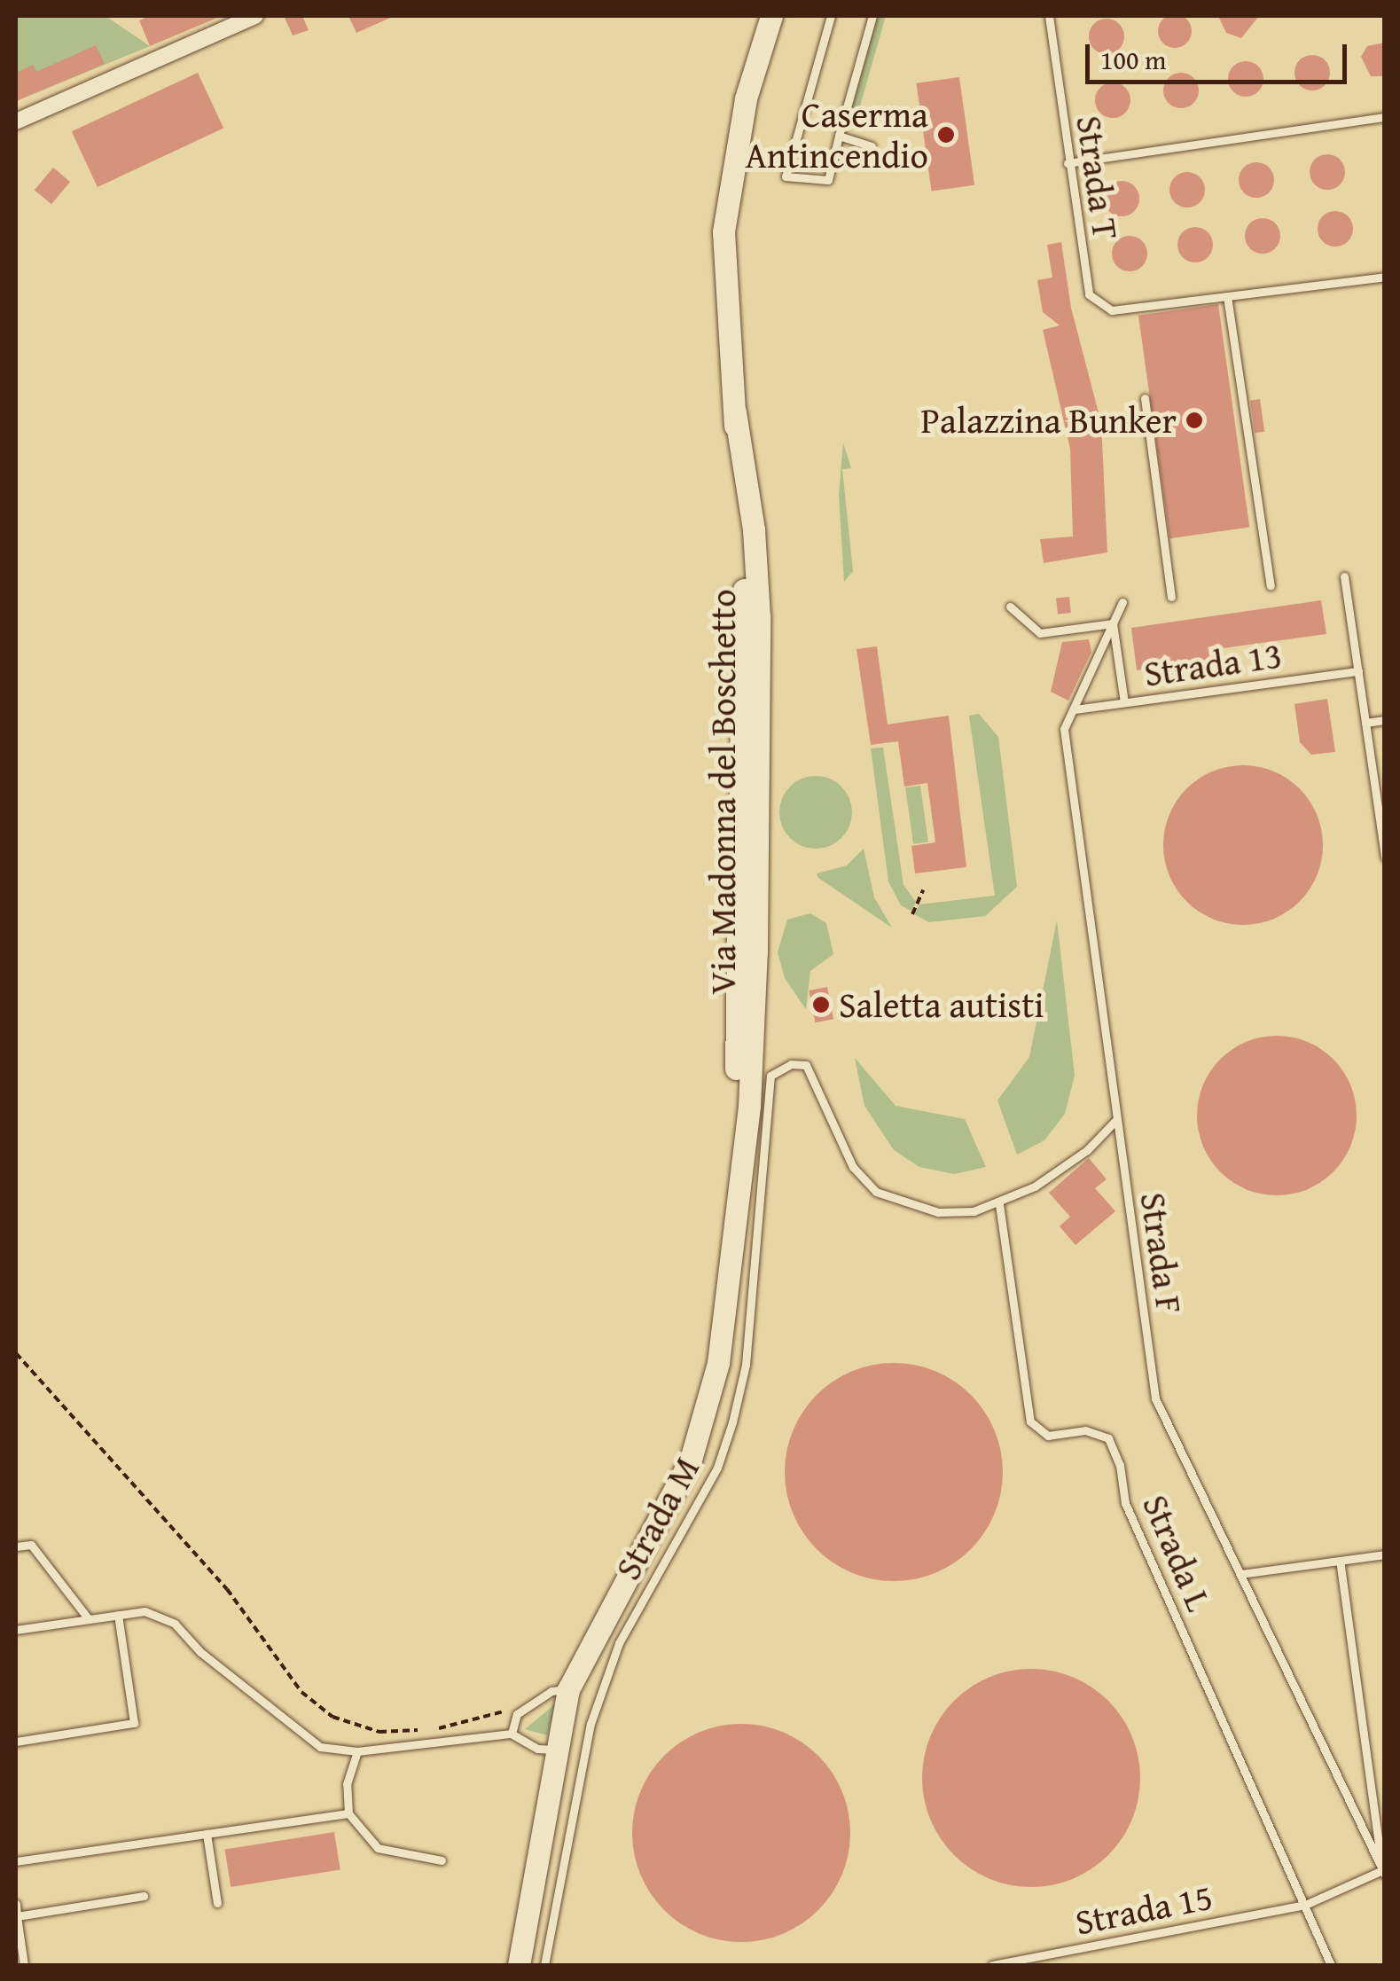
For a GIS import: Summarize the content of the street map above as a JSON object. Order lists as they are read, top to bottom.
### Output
{
  "streets": {
    "main road": ["Via Madonna del Boschetto"],
    "lane": [
      "Strada T",
      "Strada 13",
      "Strada F",
      "Strada M",
      "Strada L",
      "Strada 15"
    ]
  },
  "crossings": [
    ["Strada 13", "Strada F"],
    ["Strada F", "Strada 15"],
    ["Strada M", "Strada L"],
    ["Strada L", "Strada 15"]
  ],
  "places": ["Caserma Antincendio", "Palazzina Bunker", "Saletta autisti"],
  "scale_bar": "100 m"
}
